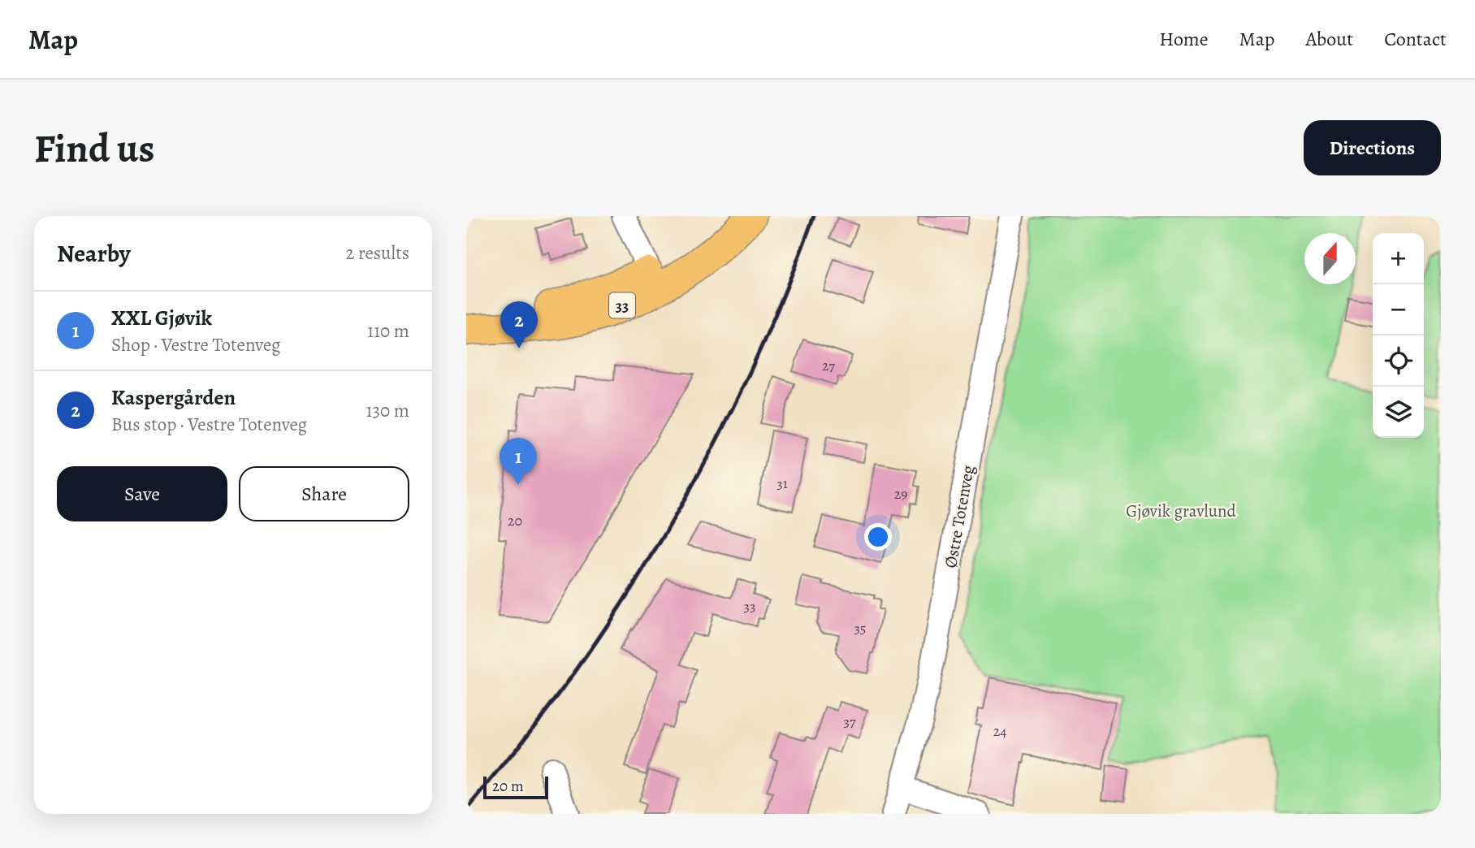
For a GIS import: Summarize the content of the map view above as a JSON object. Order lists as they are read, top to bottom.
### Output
{
  "streets": {
    "main road": ["33"],
    "street": ["Østre Totenveg"]
  },
  "parks": ["Gjøvik gravlund"],
  "house_numbers": [
    "27",
    "31",
    "29",
    "20",
    "33",
    "35",
    "37",
    "24"
  ],
  "scale_bar": "20 m",
  "north": "top",
  "page": {
    "header": "Map",
    "nav": [
      "Home",
      "Map",
      "About",
      "Contact"
    ],
    "buttons": [
      "Directions",
      ["Save", "Share"]
    ],
    "title": "Find us",
    "heading": ["Nearby", "2 results"],
    "map_buttons": ["+", "−"],
    "list": [
      {
        "mark": "1",
        "name": "XXL Gjøvik",
        "note": "Shop · Vestre Totenveg",
        "value": "110 m"
      },
      {
        "mark": "2",
        "name": "Kaspergården",
        "note": "Bus stop · Vestre Totenveg",
        "value": "130 m"
      }
    ],
    "pins": ["2", "1"],
    "scale": "20 m"
  }
}
